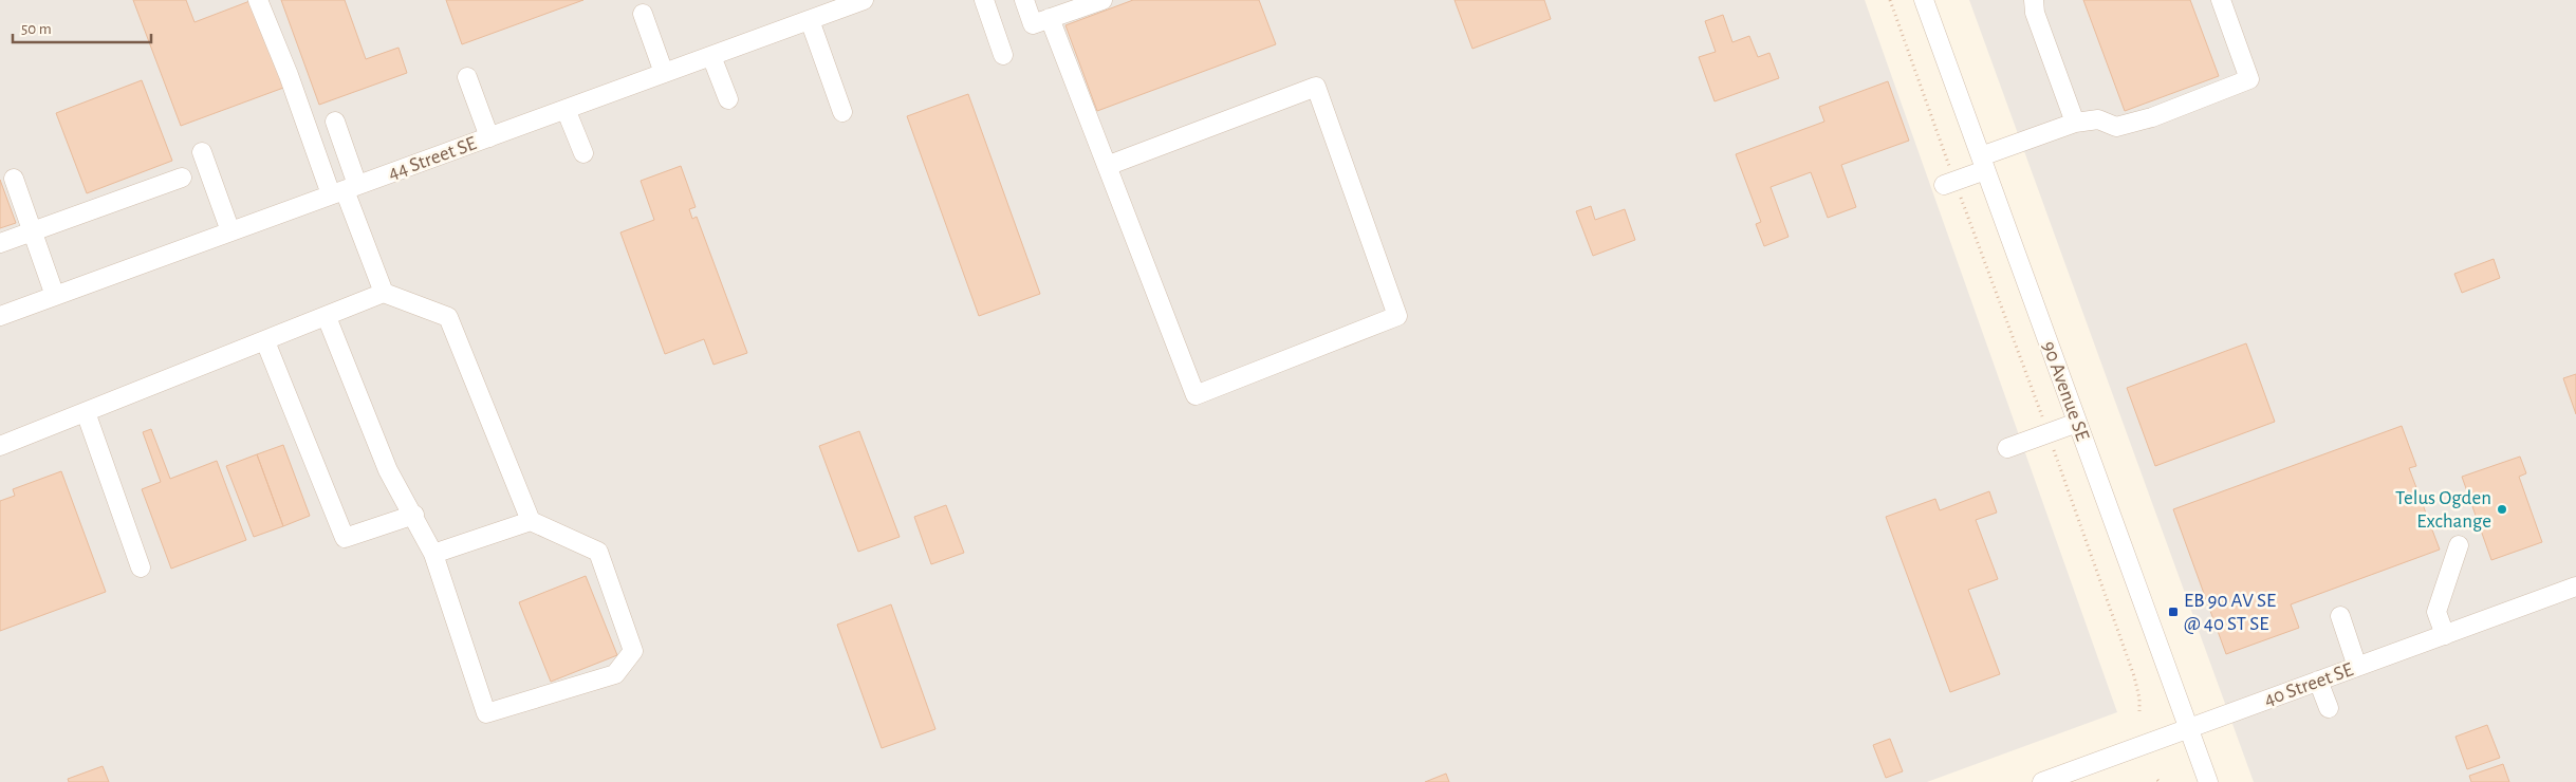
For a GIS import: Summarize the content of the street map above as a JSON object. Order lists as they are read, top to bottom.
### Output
{
  "streets": {
    "street": ["44 Street SE", "90 Avenue SE", "40 Street SE"]
  },
  "crossings": [
    ["90 Avenue SE", "40 Street SE"]
  ],
  "places": {
    "other": ["Telus Ogden Exchange"],
    "transit": ["EB 90 AV SE @ 40 ST SE"]
  },
  "scale_bar": "50 m"
}
